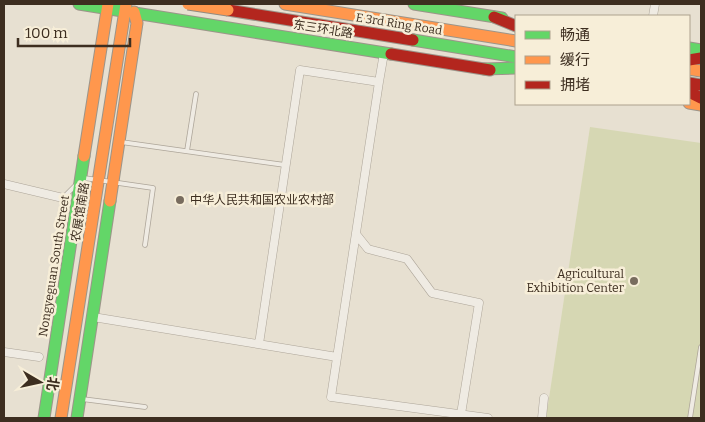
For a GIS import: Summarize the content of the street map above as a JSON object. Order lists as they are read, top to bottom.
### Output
{
  "streets": {
    "main road": [
      "E 3rd Ring Road",
      "东三环北路",
      "农展馆南路",
      "Nongyeguan South Street"
    ]
  },
  "crossings": [
    ["东三环北路", "农展馆南路"],
    ["农展馆南路", "Nongyeguan South Street"]
  ],
  "places": ["中华人民共和国农业农村部", "Agricultural Exhibition Center"],
  "legend": ["畅通", "缓行", "拥堵"],
  "scale_bar": "100 m",
  "north": "right"
}
